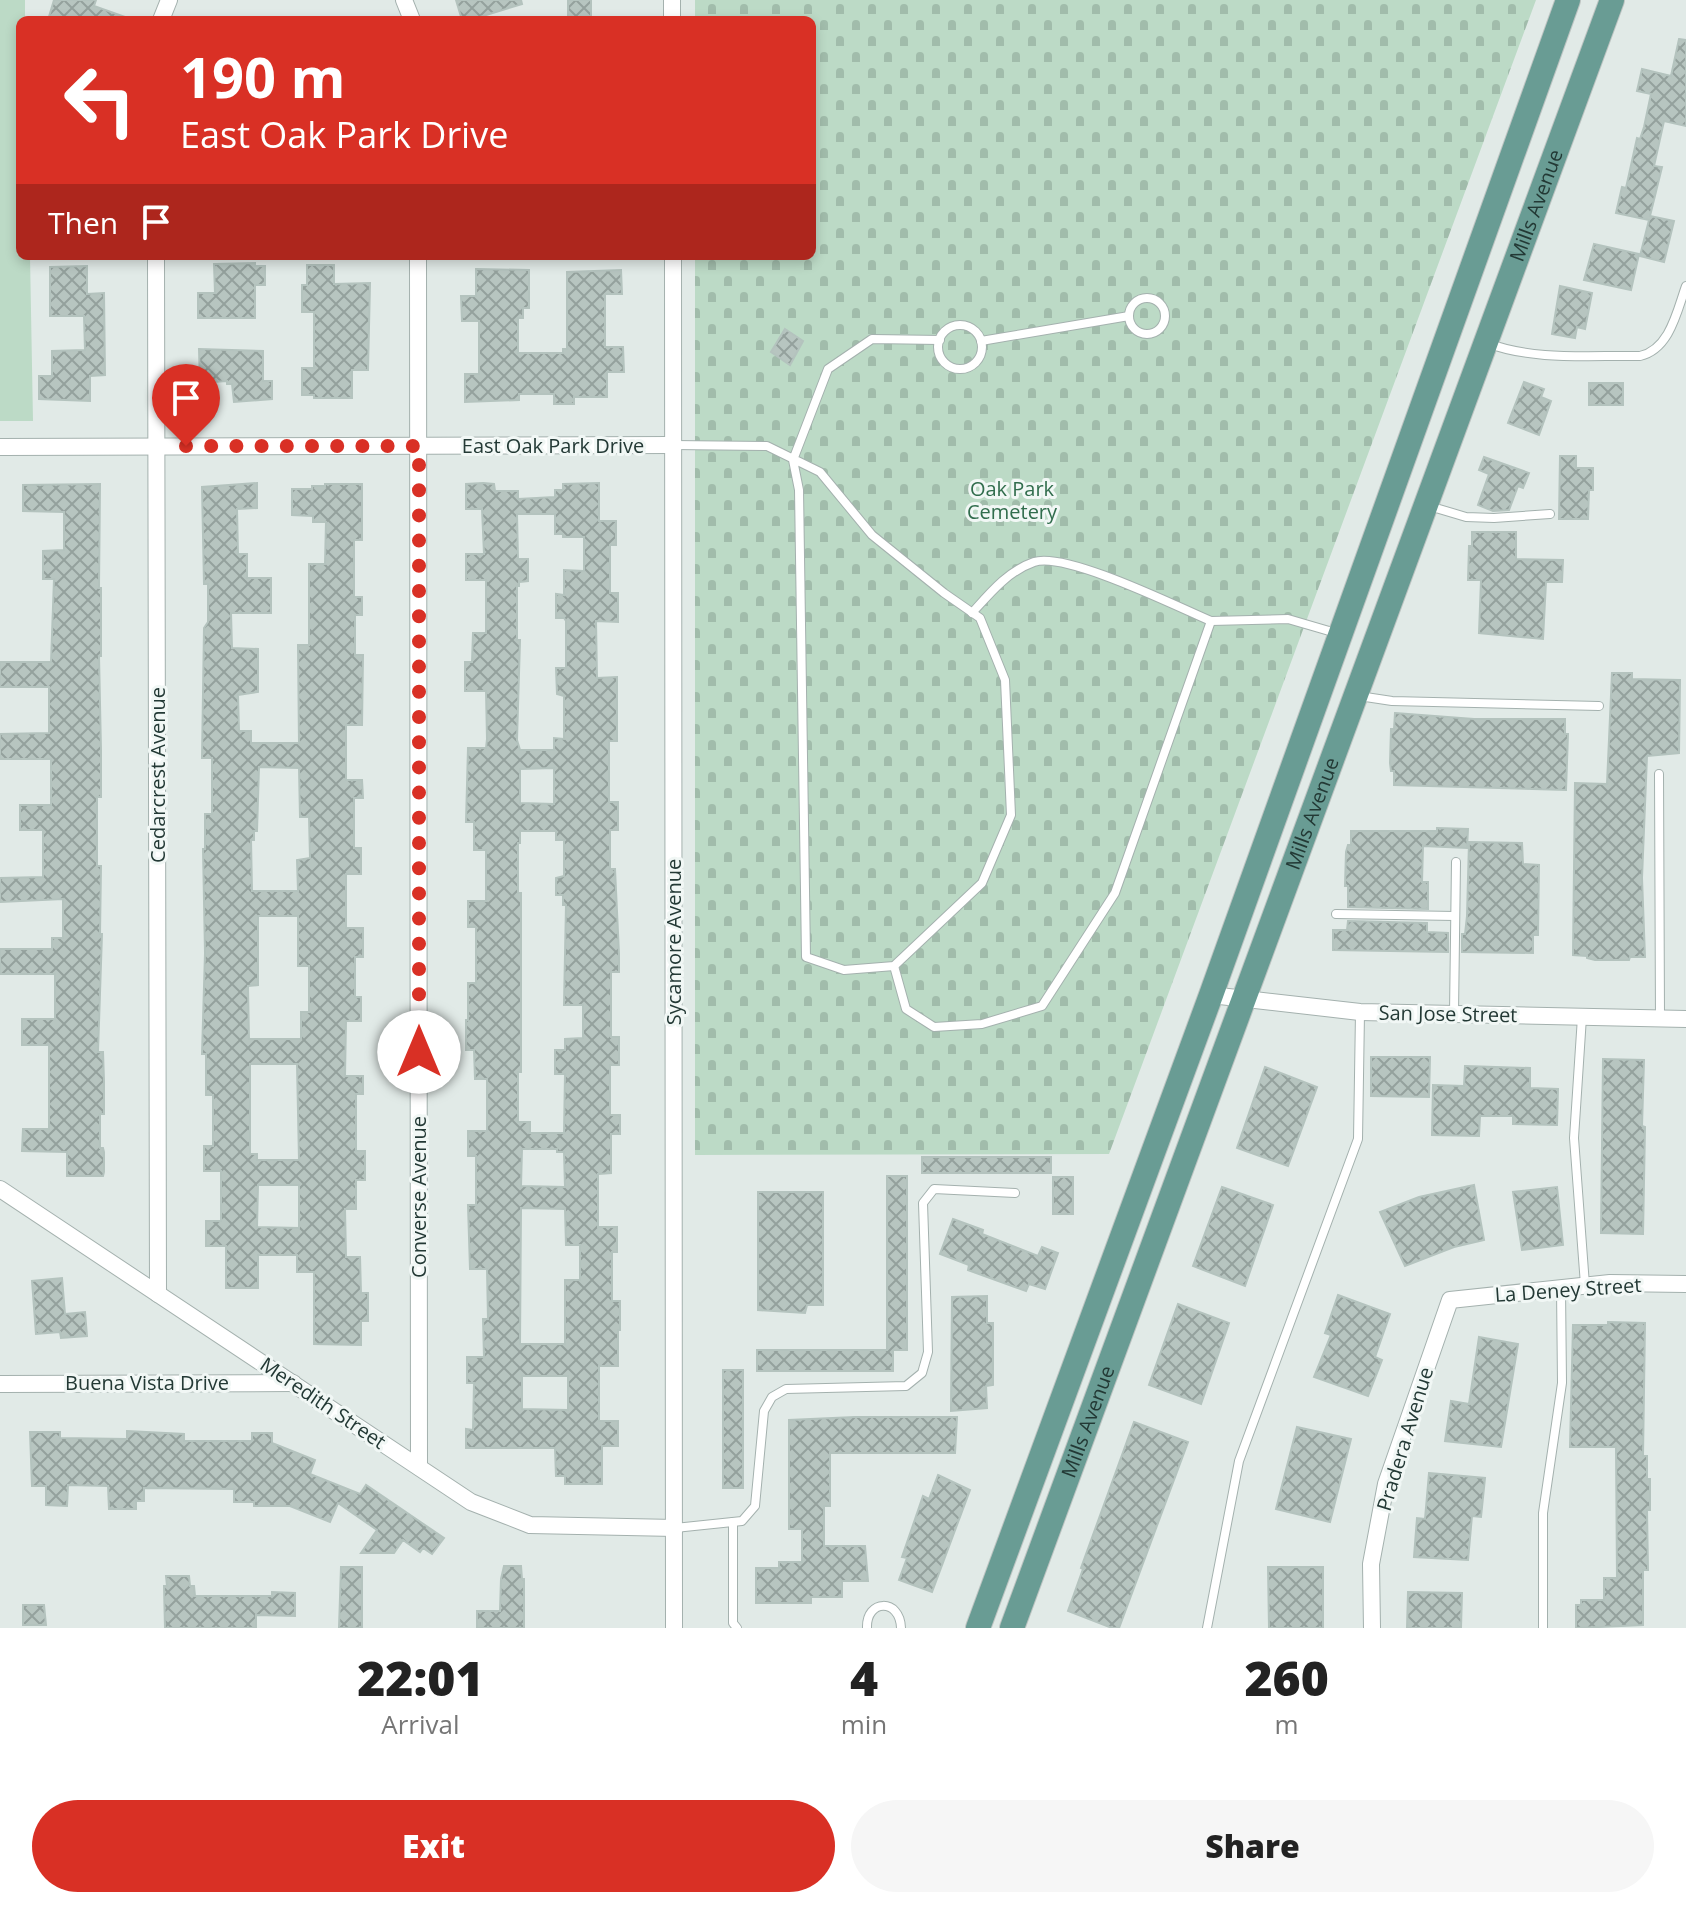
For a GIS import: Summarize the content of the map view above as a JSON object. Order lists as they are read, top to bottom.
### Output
{
  "streets": {
    "main road": ["Mills Avenue"],
    "street": [
      "East Oak Park Drive",
      "Cedarcrest Avenue",
      "Sycamore Avenue",
      "San Jose Street",
      "Converse Avenue",
      "La Deney Street",
      "Buena Vista Drive",
      "Meredith Street",
      "Pradera Avenue"
    ]
  },
  "crossings": [
    ["Mills Avenue", "San Jose Street"],
    ["East Oak Park Drive", "Cedarcrest Avenue"],
    ["East Oak Park Drive", "Sycamore Avenue"],
    ["East Oak Park Drive", "Converse Avenue"],
    ["Cedarcrest Avenue", "Meredith Street"],
    ["Sycamore Avenue", "Meredith Street"],
    ["Converse Avenue", "Meredith Street"],
    ["La Deney Street", "Pradera Avenue"],
    ["Buena Vista Drive", "Meredith Street"]
  ],
  "parks": ["Oak Park Cemetery"],
  "page": {
    "turn": ["190 m", "East Oak Park Drive"],
    "then": "Then",
    "eta": [
      "22:01",
      "Arrival",
      "4",
      "min",
      "260",
      "m"
    ],
    "buttons": ["Exit", "Share"]
  }
}
